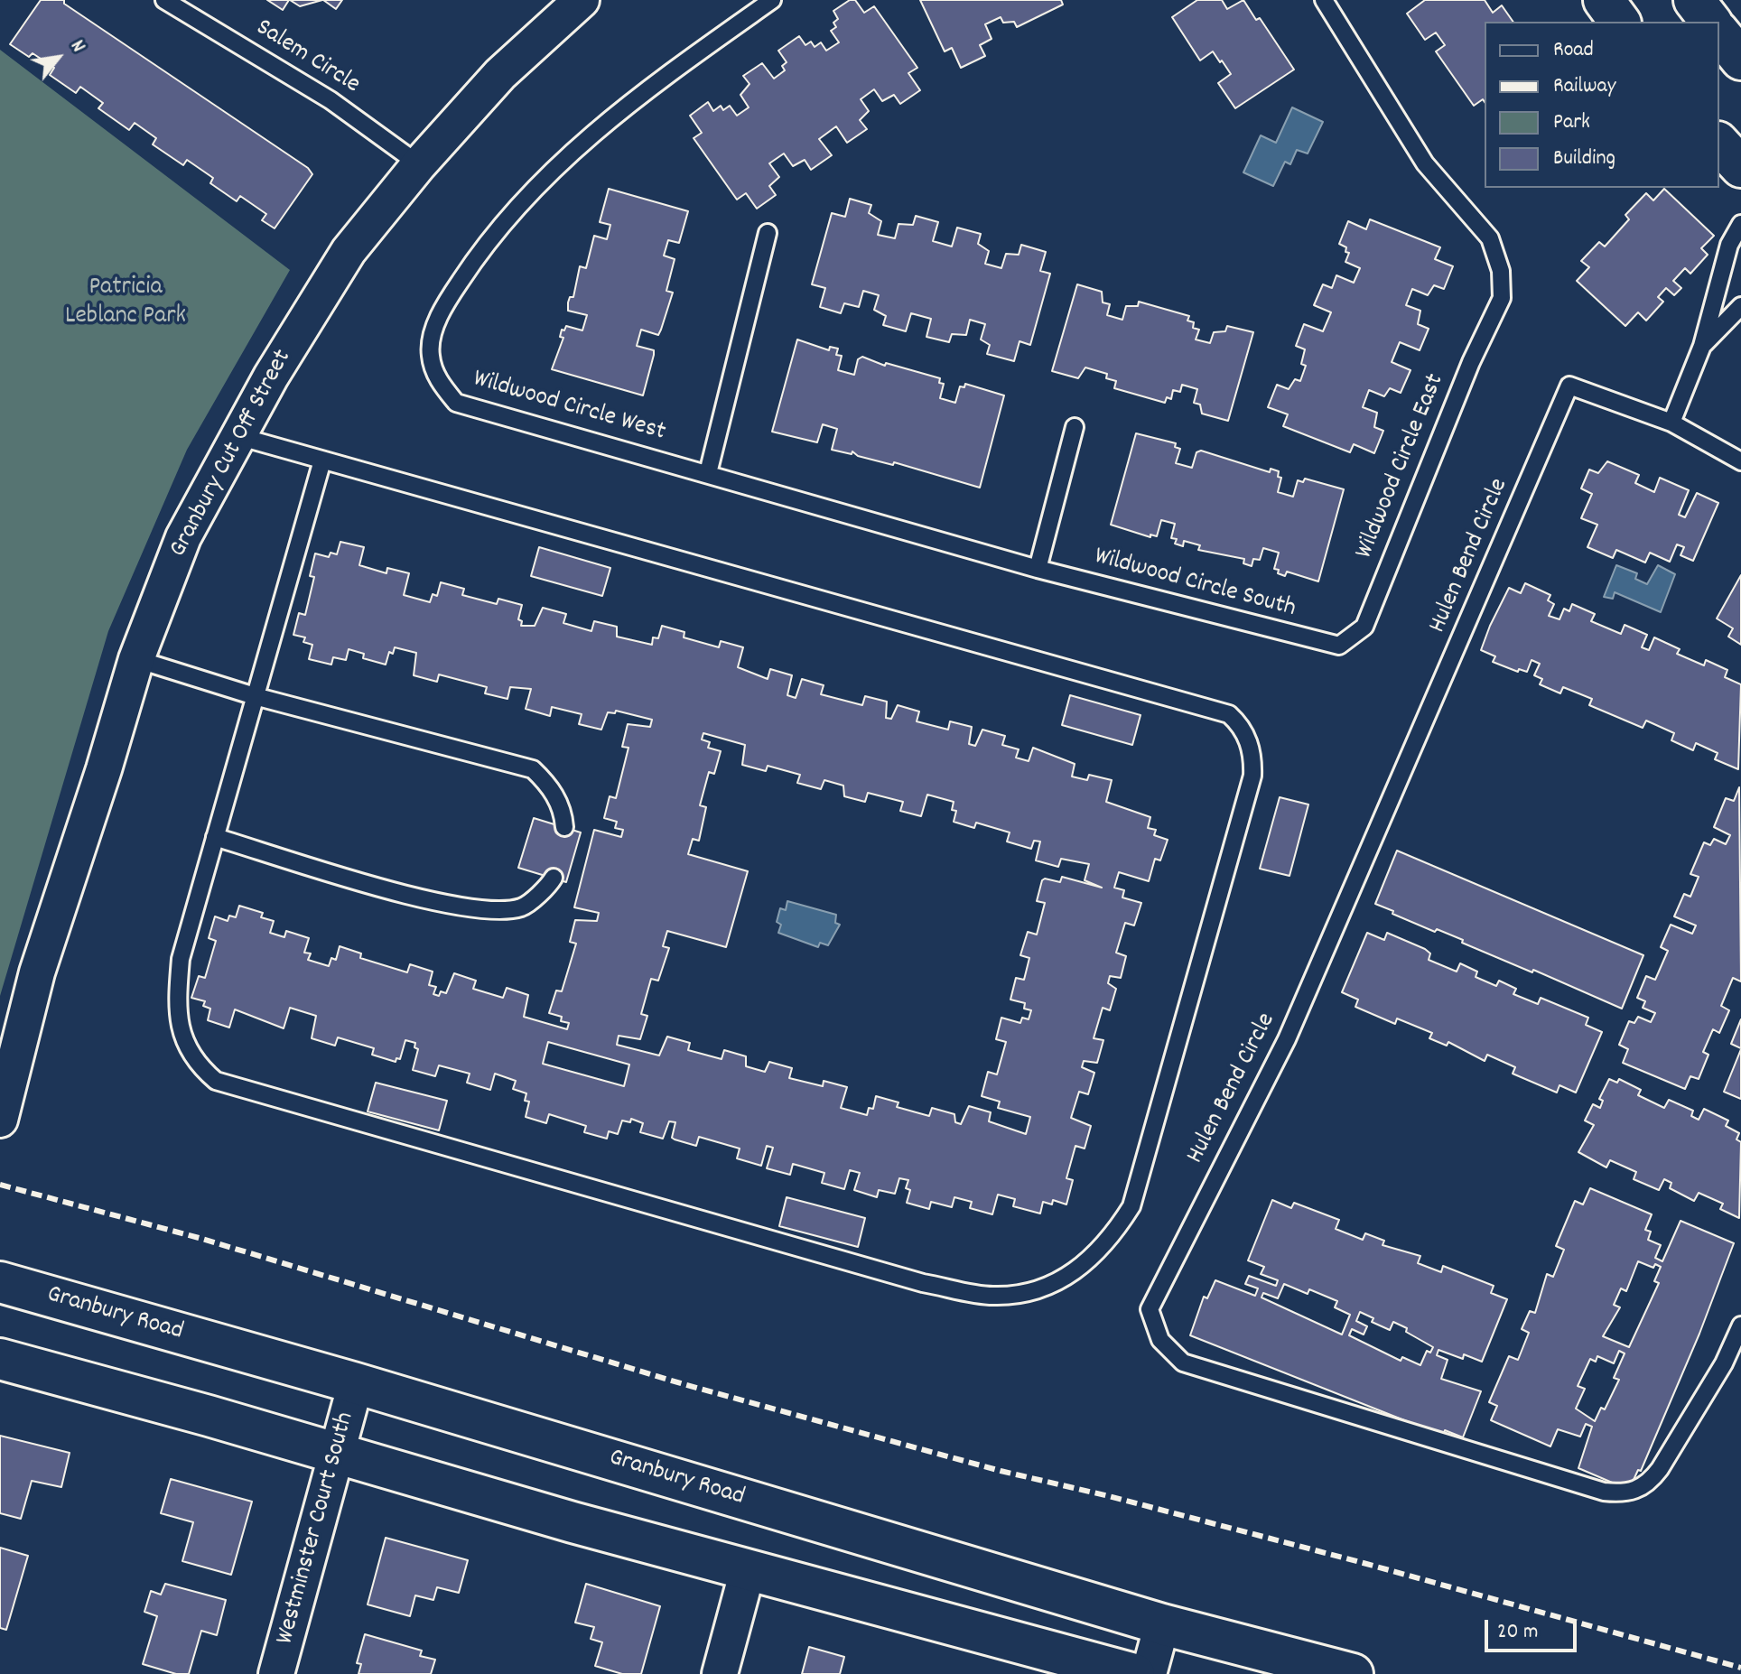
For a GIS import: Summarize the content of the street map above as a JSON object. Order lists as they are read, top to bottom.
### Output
{
  "streets": {
    "main road": ["Granbury Road"],
    "street": ["Granbury Cut Off Street", "Westminster Court South"],
    "lane": [
      "Salem Circle",
      "Wildwood Circle West",
      "Wildwood Circle East",
      "Hulen Bend Circle",
      "Wildwood Circle South"
    ]
  },
  "crossings": [
    ["Salem Circle", "Granbury Cut Off Street"],
    ["Wildwood Circle West", "Wildwood Circle South"],
    ["Wildwood Circle East", "Wildwood Circle South"],
    ["Granbury Road", "Westminster Court South"]
  ],
  "parks": ["Patricia Leblanc Park"],
  "legend": [
    "Road",
    "Railway",
    "Park",
    "Building"
  ],
  "scale_bar": "20 m",
  "north": "top right"
}
